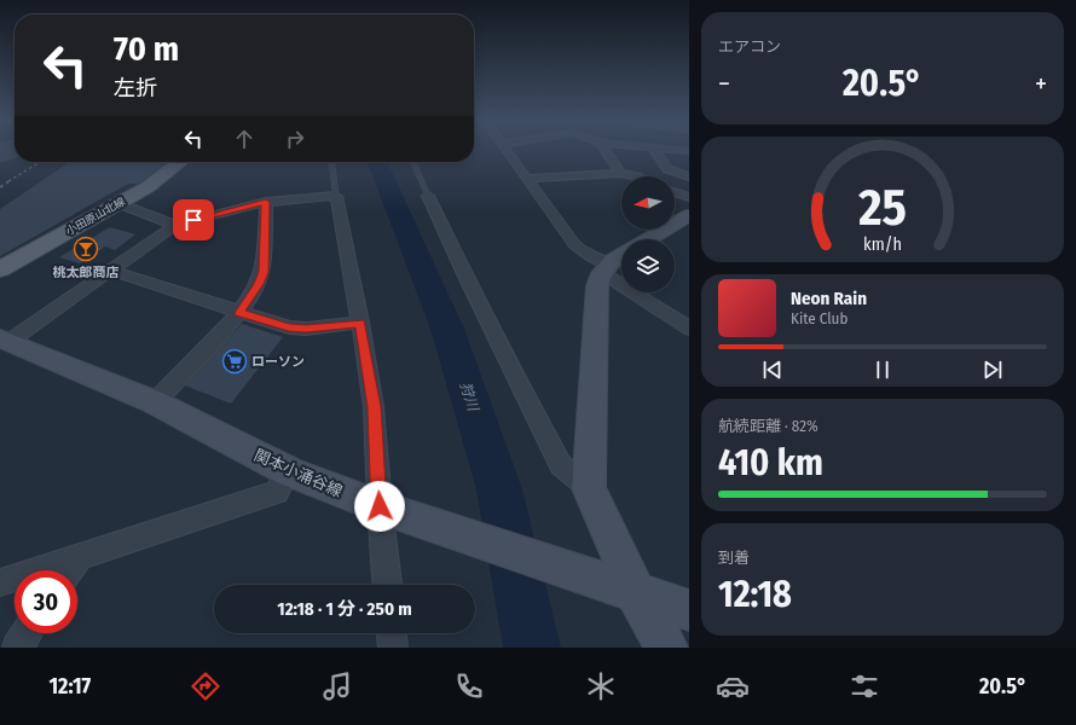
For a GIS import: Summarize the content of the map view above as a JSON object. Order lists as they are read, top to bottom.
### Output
{
  "streets": {
    "main road": ["小田原山北線", "関本小涌谷線"]
  },
  "water": ["狩川"],
  "places": {
    "bar": ["桃太郎商店"],
    "supermarket": ["ローソン"]
  },
  "north": "left",
  "page": {
    "tile": [
      "エアコン",
      ["航続距離 · 82%", "410 km"],
      ["到着", "12:18"]
    ],
    "turn": ["70 m", "左折"],
    "heat": ["−", "20.5°", "+"],
    "song": ["Neon Rain", "Kite Club"],
    "limit": "30",
    "trip": "12:18 · 1 分 · 250 m",
    "tabs": ["12:17", "20.5°"],
    "gauge": ["25", "km/h"]
  }
}
